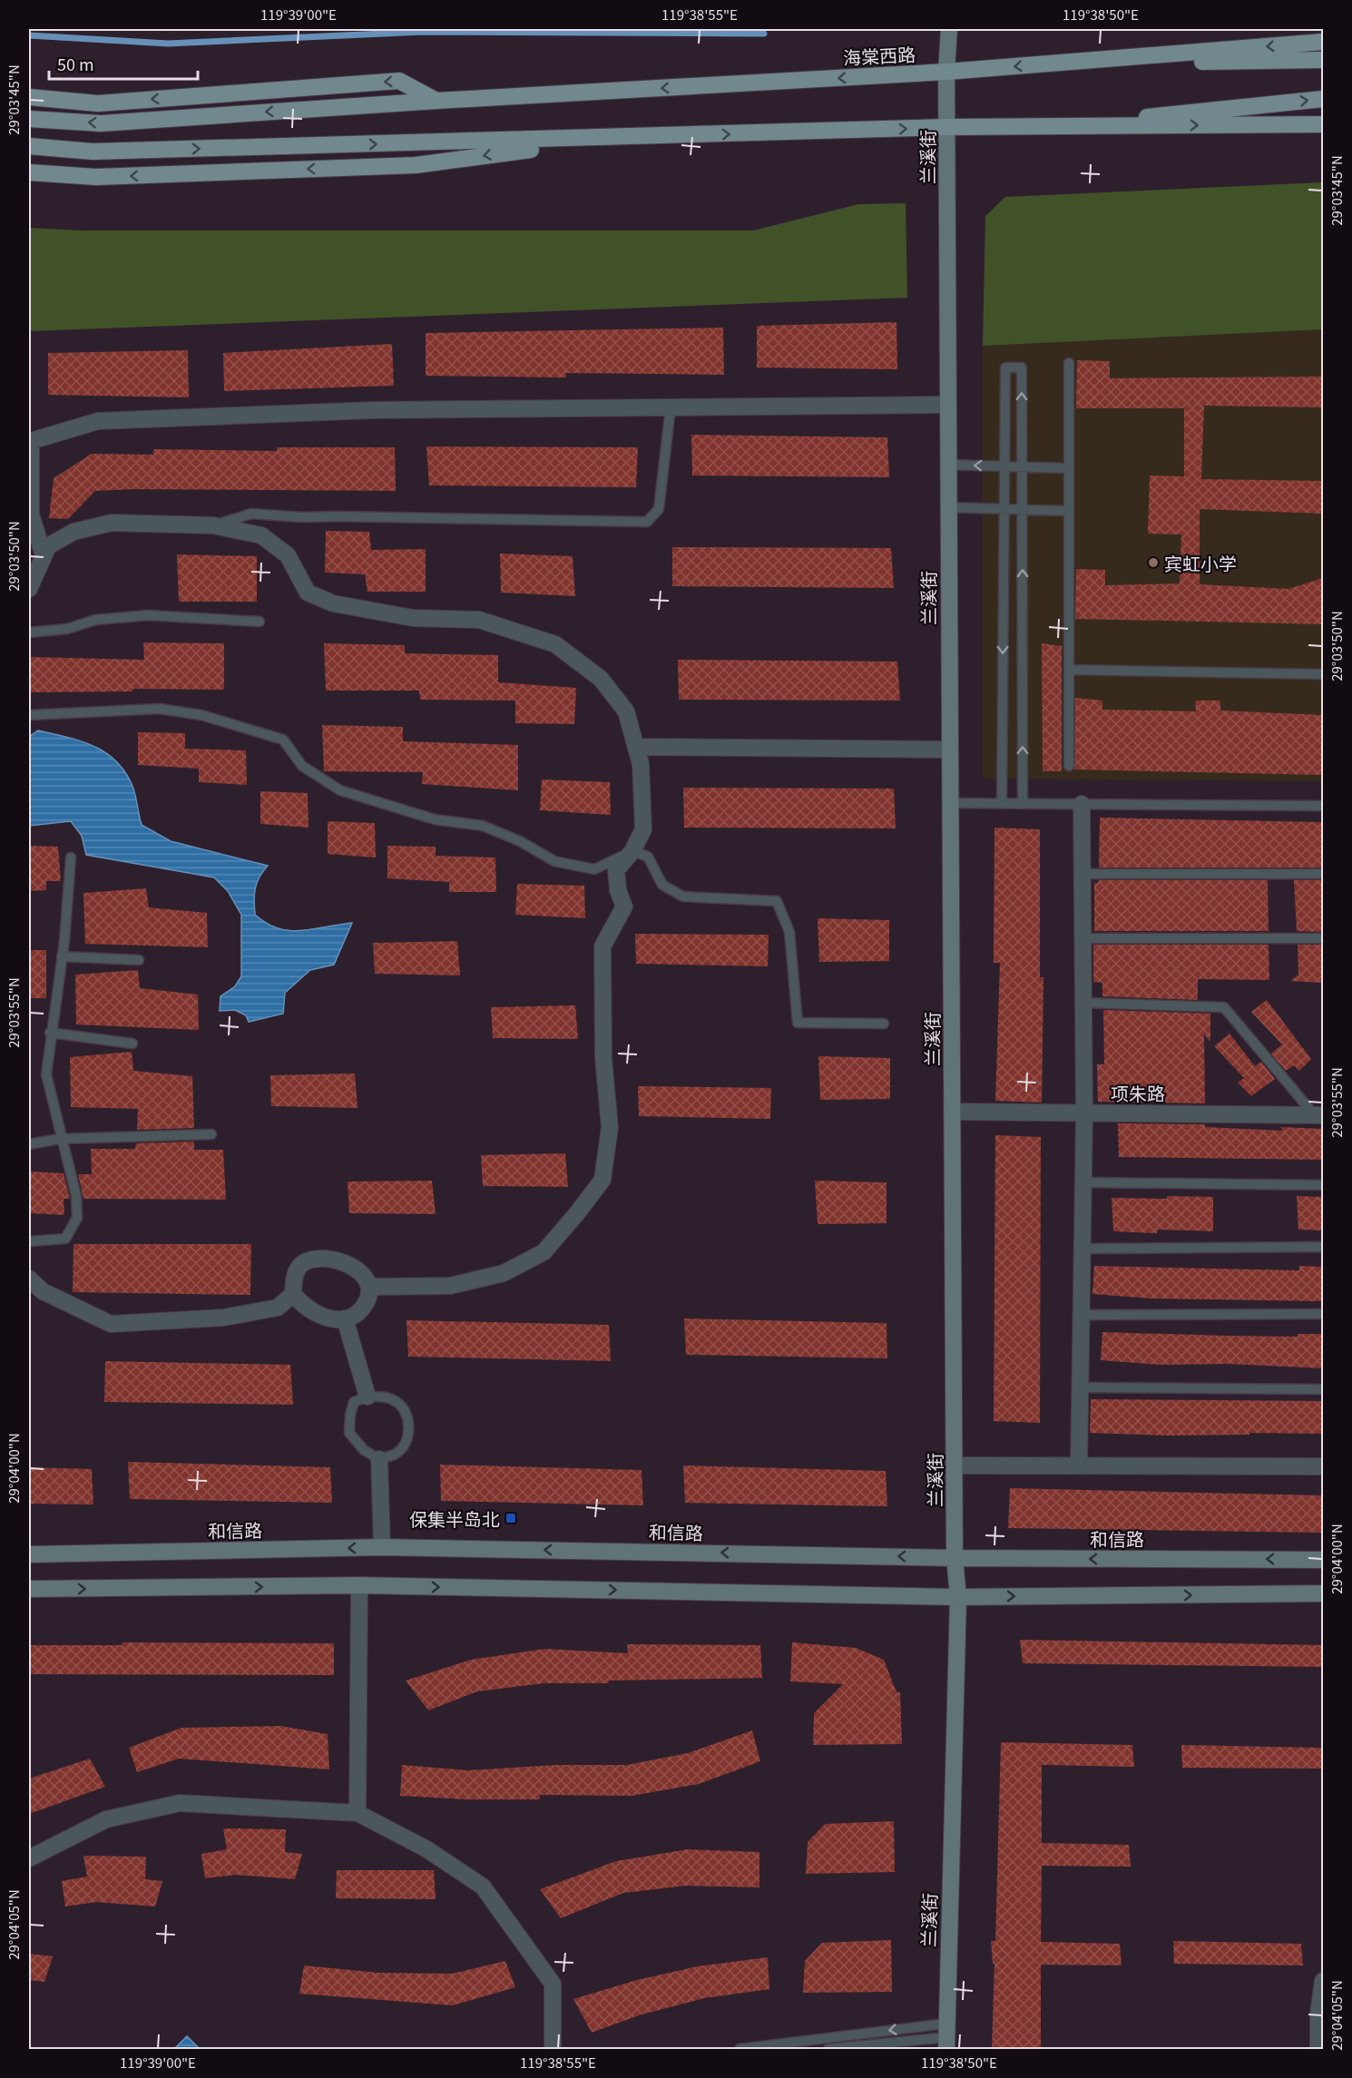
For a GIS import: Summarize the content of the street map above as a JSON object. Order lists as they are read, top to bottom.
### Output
{
  "streets": {
    "main road": ["海棠西路"],
    "street": ["兰溪街", "项朱路", "和信路"]
  },
  "crossings": [
    ["海棠西路", "兰溪街"],
    ["兰溪街", "项朱路"],
    ["兰溪街", "和信路"]
  ],
  "places": {
    "other": ["宾虹小学"],
    "transit": ["保集半岛北"]
  },
  "scale_bar": "50 m",
  "coordinates": [
    "119°39'00\"E",
    "119°38'55\"E",
    "119°38'50\"E",
    "29°03'45\"N",
    "29°03'50\"N",
    "29°03'55\"N",
    "29°04'00\"N",
    "29°04'05\"N"
  ]
}
